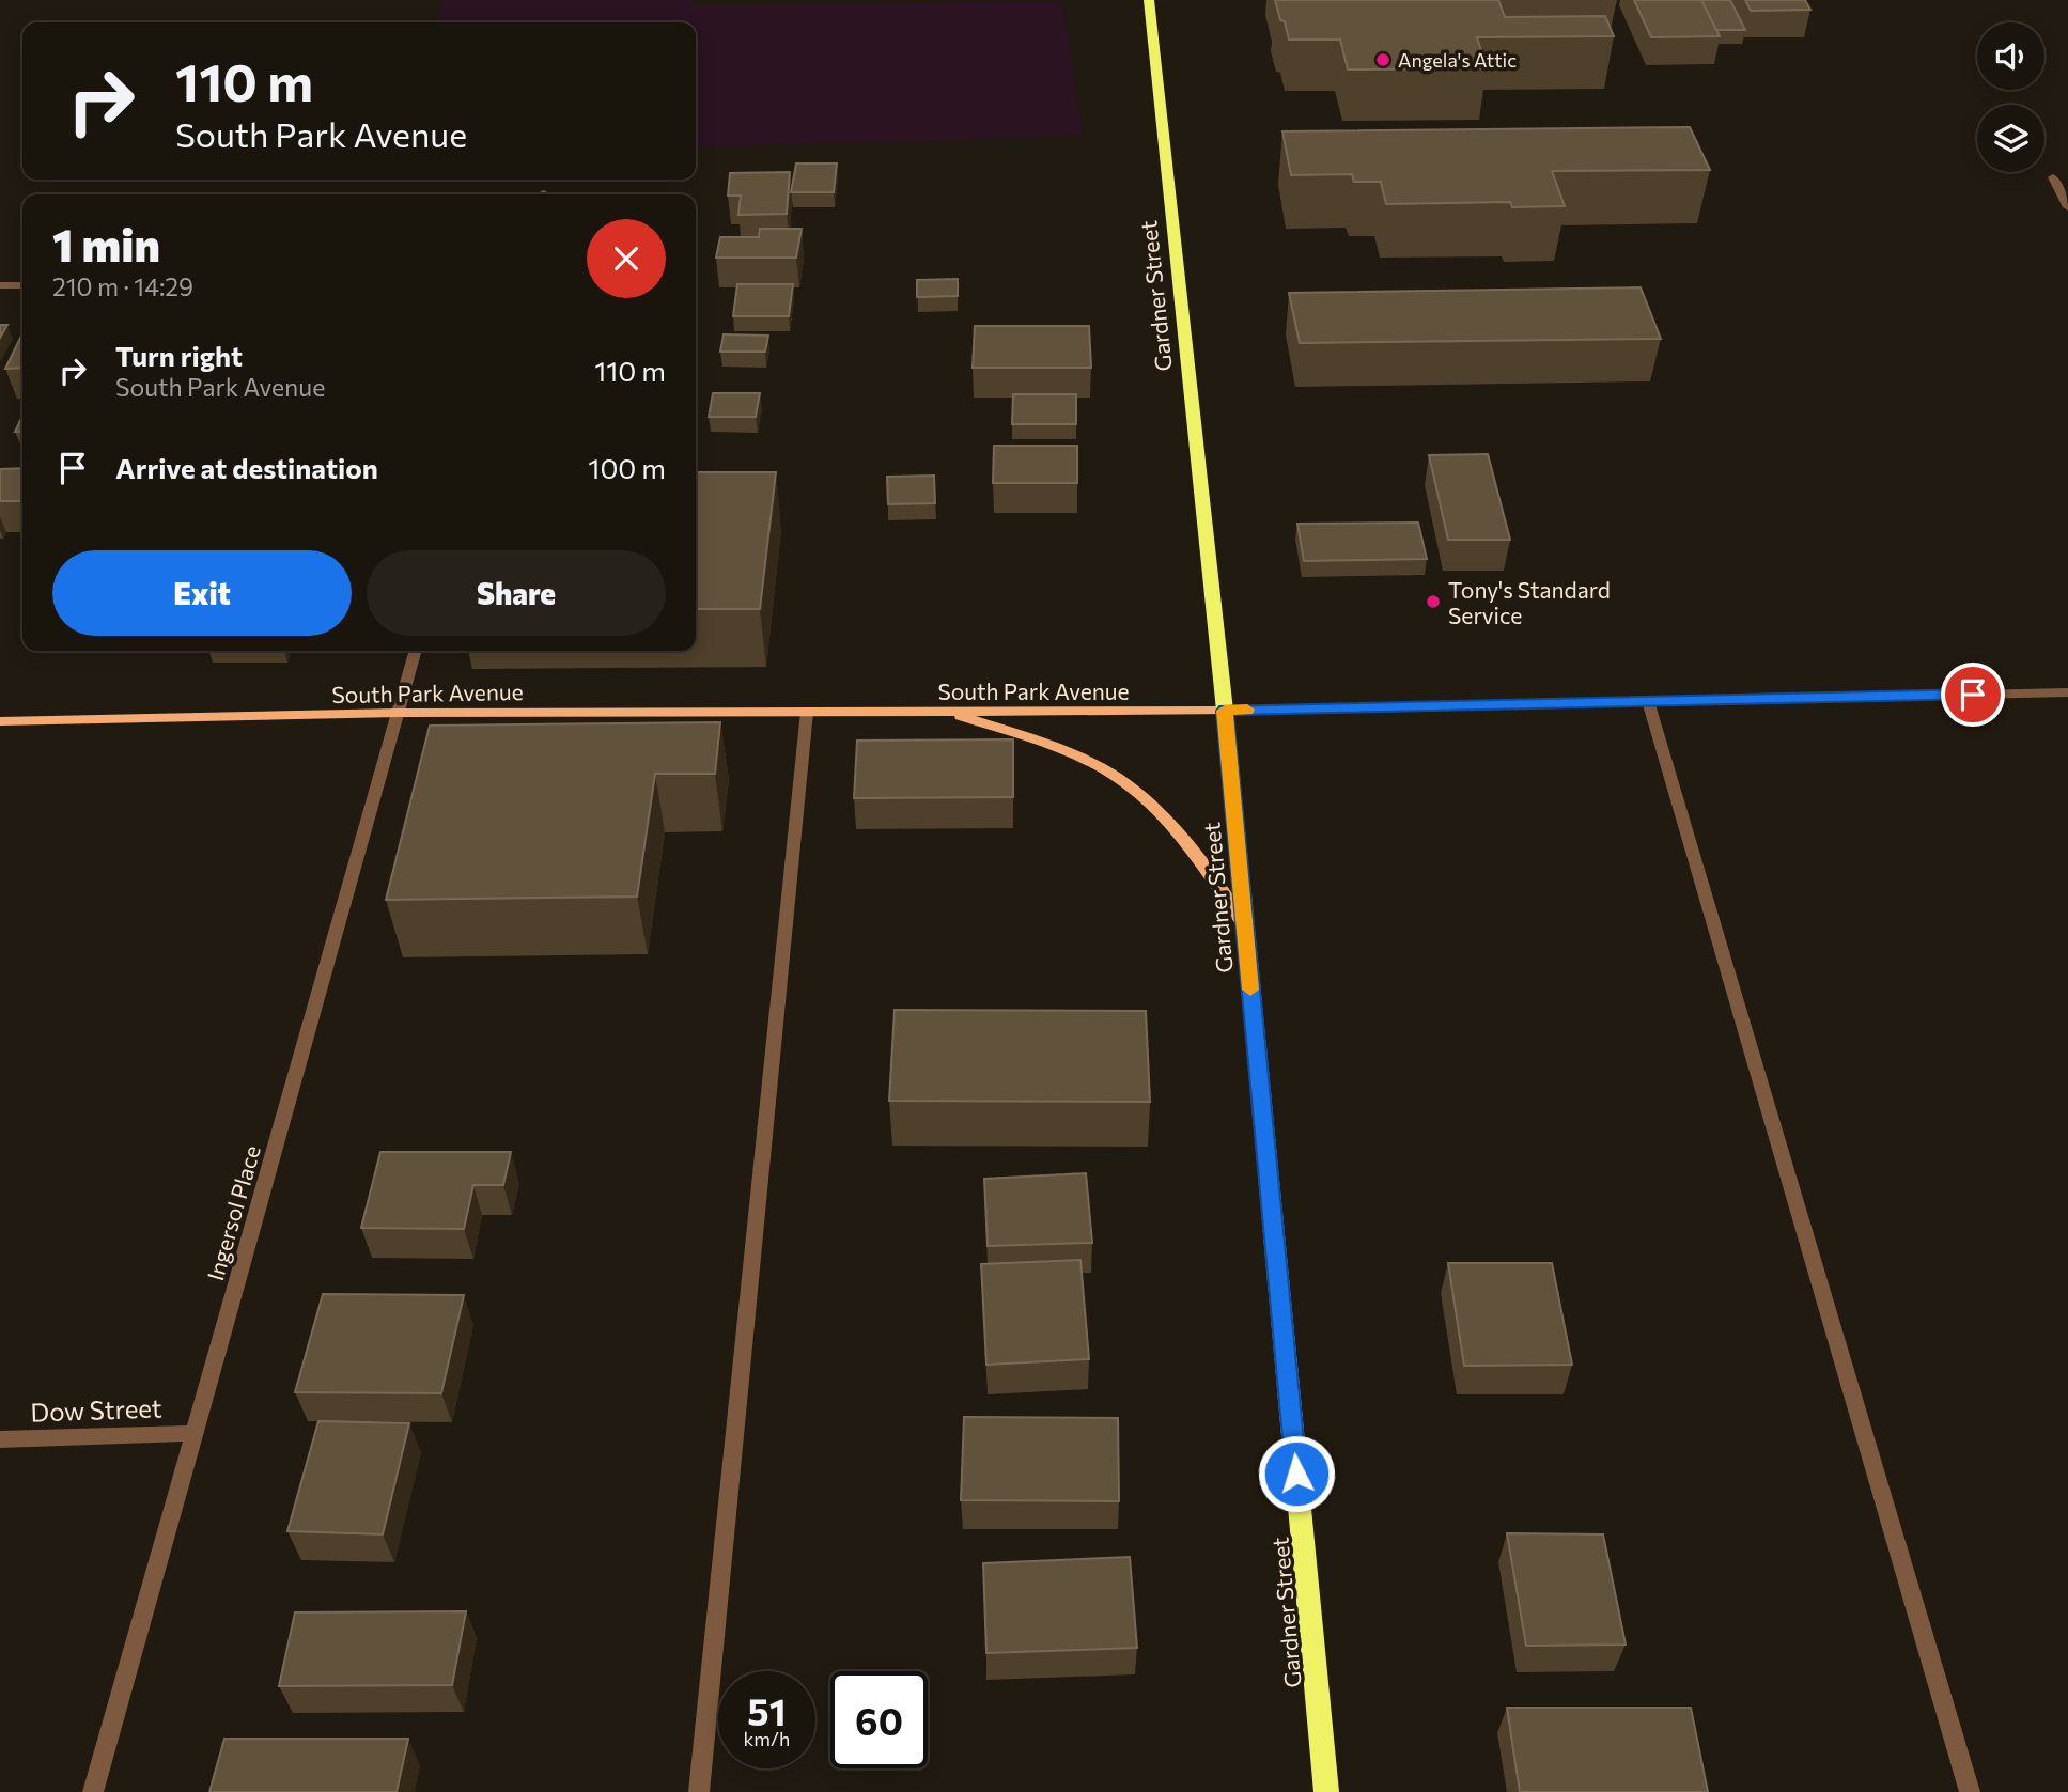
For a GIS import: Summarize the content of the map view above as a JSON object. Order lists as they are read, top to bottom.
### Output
{
  "streets": {
    "main road": ["Gardner Street"],
    "street": ["South Park Avenue", "Ingersol Place", "Dow Street"]
  },
  "crossings": [
    ["Gardner Street", "South Park Avenue"],
    ["South Park Avenue", "Ingersol Place"],
    ["Ingersol Place", "Dow Street"]
  ],
  "places": ["Angela's Attic", "Tony's Standard Service"],
  "page": {
    "turn": ["110 m", "South Park Avenue"],
    "heading": ["1 min", "210 m · 14:29"],
    "list": [
      {
        "name": "Turn right",
        "note": "South Park Avenue",
        "value": "110 m"
      },
      {
        "name": "Arrive at destination",
        "value": "100 m"
      }
    ],
    "buttons": ["Exit", "Share"],
    "speed": "51 km/h",
    "limit": "60"
  }
}
